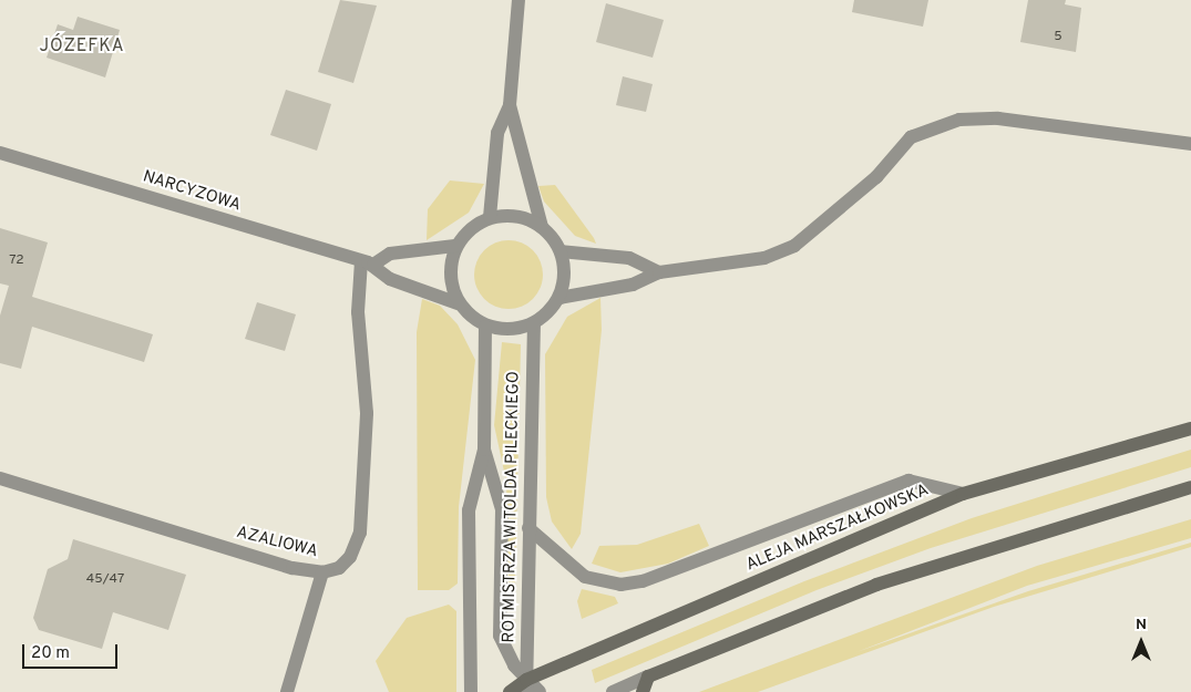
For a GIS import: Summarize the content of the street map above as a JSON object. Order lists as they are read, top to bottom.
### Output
{
  "streets": {
    "main road": ["ALEJA MARSZAŁKOWSKA"],
    "street": ["NARCYZOWA", "ROTMISTRZA WITOLDA PILECKIEGO", "AZALIOWA"]
  },
  "crossings": [
    ["NARCYZOWA", "ROTMISTRZA WITOLDA PILECKIEGO"],
    ["NARCYZOWA", "AZALIOWA"],
    ["ROTMISTRZA WITOLDA PILECKIEGO", "ALEJA MARSZAŁKOWSKA"]
  ],
  "districts": ["JÓZEFKA"],
  "house_numbers": ["5", "72", "45/47"],
  "scale_bar": "20 m",
  "north": "top"
}
